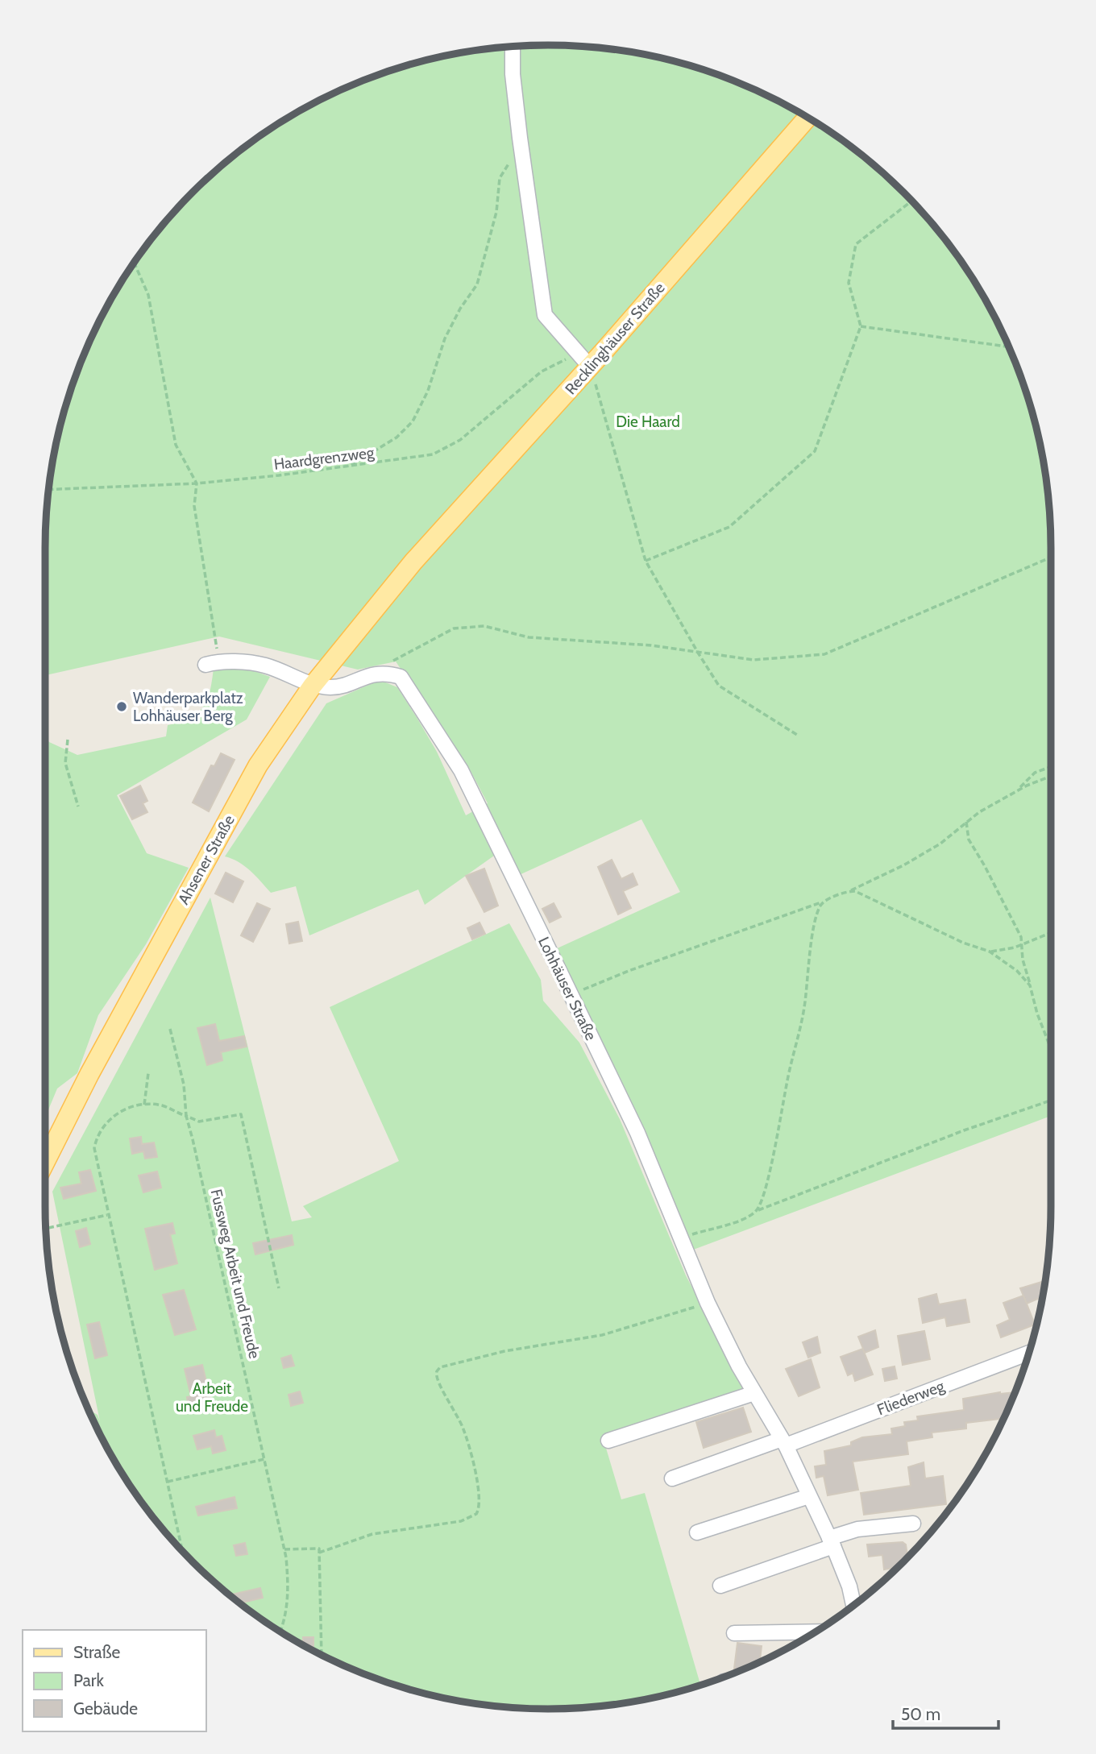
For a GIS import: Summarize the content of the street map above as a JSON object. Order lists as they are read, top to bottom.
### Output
{
  "streets": {
    "main road": ["Recklinghäuser Straße", "Ahsener Straße"],
    "street": ["Lohhäuser Straße", "Fliederweg"],
    "path": ["Haardgrenzweg", "Fussweg Arbeit und Freude"]
  },
  "crossings": [
    ["Recklinghäuser Straße", "Haardgrenzweg"],
    ["Recklinghäuser Straße", "Ahsener Straße"],
    ["Ahsener Straße", "Lohhäuser Straße"],
    ["Lohhäuser Straße", "Fliederweg"]
  ],
  "parks": ["Die Haard", "Arbeit und Freude"],
  "places": ["Wanderparkplatz Lohhäuser Berg"],
  "legend": ["Straße", "Park", "Gebäude"],
  "scale_bar": "50 m"
}
